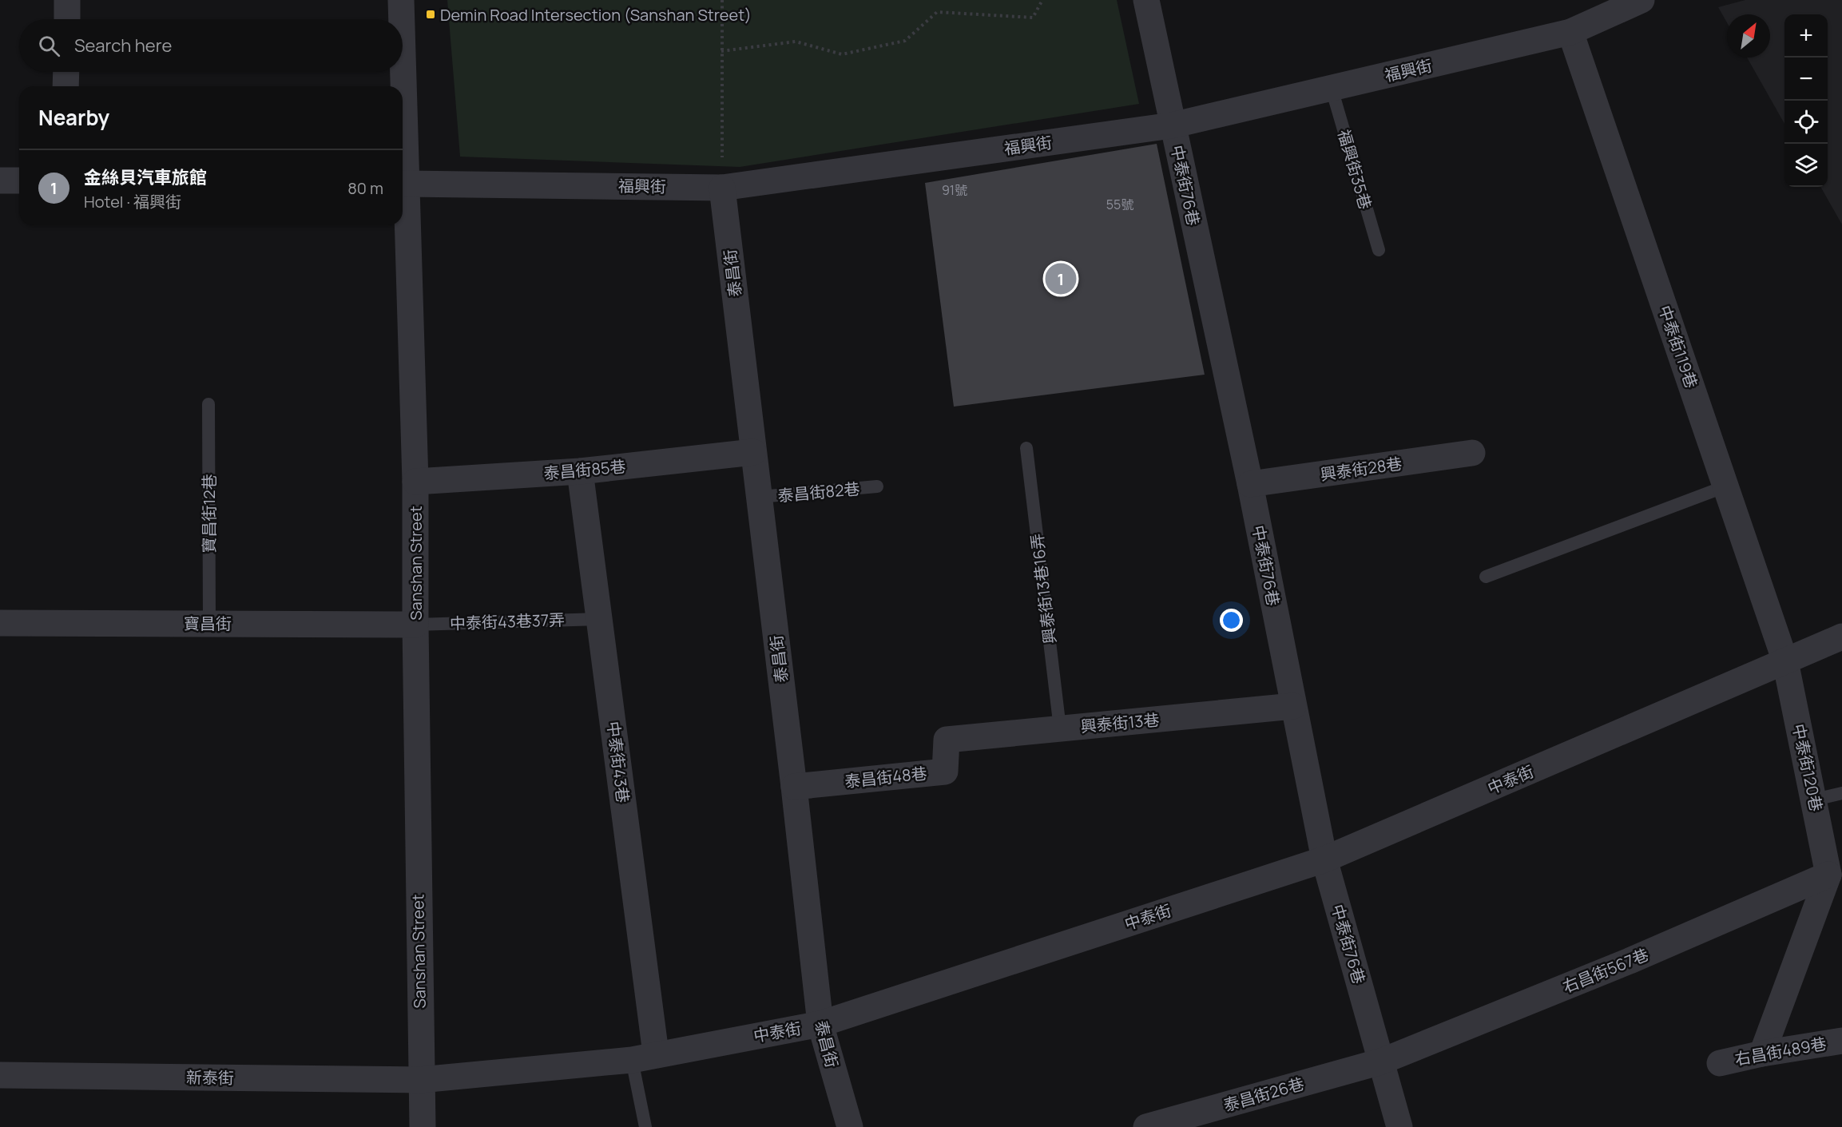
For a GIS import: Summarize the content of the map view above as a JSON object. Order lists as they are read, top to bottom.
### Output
{
  "streets": {
    "street": [
      "福興街",
      "中泰街76巷",
      "泰昌街",
      "中泰街119巷",
      "興泰街28巷",
      "泰昌街85巷",
      "Sanshan Street",
      "寶昌街",
      "興泰街13巷",
      "中泰街43巷",
      "中泰街120巷",
      "泰昌街48巷",
      "中泰街",
      "右昌街567巷",
      "右昌街489巷",
      "新泰街",
      "泰昌街26巷"
    ],
    "lane": [
      "福興街35巷",
      "泰昌街82巷",
      "寶昌街12巷",
      "興泰街13巷16弄",
      "中泰街43巷37弄"
    ]
  },
  "crossings": [
    ["福興街", "福興街35巷"],
    ["福興街", "中泰街76巷"],
    ["福興街", "泰昌街"],
    ["福興街", "中泰街119巷"],
    ["中泰街76巷", "興泰街28巷"],
    ["中泰街76巷", "興泰街13巷"],
    ["中泰街76巷", "中泰街"],
    ["中泰街76巷", "右昌街567巷"],
    ["中泰街76巷", "泰昌街26巷"],
    ["泰昌街", "泰昌街85巷"],
    ["泰昌街", "泰昌街82巷"],
    ["泰昌街", "泰昌街48巷"],
    ["泰昌街", "中泰街"],
    ["中泰街119巷", "中泰街120巷"],
    ["中泰街119巷", "中泰街"],
    ["泰昌街85巷", "Sanshan Street"],
    ["泰昌街85巷", "中泰街43巷"],
    ["寶昌街12巷", "寶昌街"],
    ["Sanshan Street", "中泰街43巷37弄"],
    ["Sanshan Street", "寶昌街"],
    ["Sanshan Street", "中泰街"],
    ["Sanshan Street", "新泰街"],
    ["興泰街13巷16弄", "興泰街13巷"],
    ["中泰街43巷37弄", "寶昌街"],
    ["中泰街43巷37弄", "中泰街43巷"],
    ["興泰街13巷", "泰昌街48巷"],
    ["中泰街43巷", "中泰街"],
    ["中泰街120巷", "中泰街"],
    ["中泰街120巷", "右昌街567巷"],
    ["中泰街", "新泰街"],
    ["右昌街567巷", "泰昌街26巷"]
  ],
  "places": {
    "transit": ["Demin Road Intersection (Sanshan Street)"]
  },
  "house_numbers": ["91號", "55號"],
  "north": "top right",
  "page": {
    "map_buttons": ["+", "−"],
    "search": "Search here",
    "heading": "Nearby",
    "list": [
      {
        "mark": "1",
        "name": "金絲貝汽車旅館",
        "note": "Hotel · 福興街",
        "value": "80 m"
      }
    ],
    "pins": "1"
  }
}
